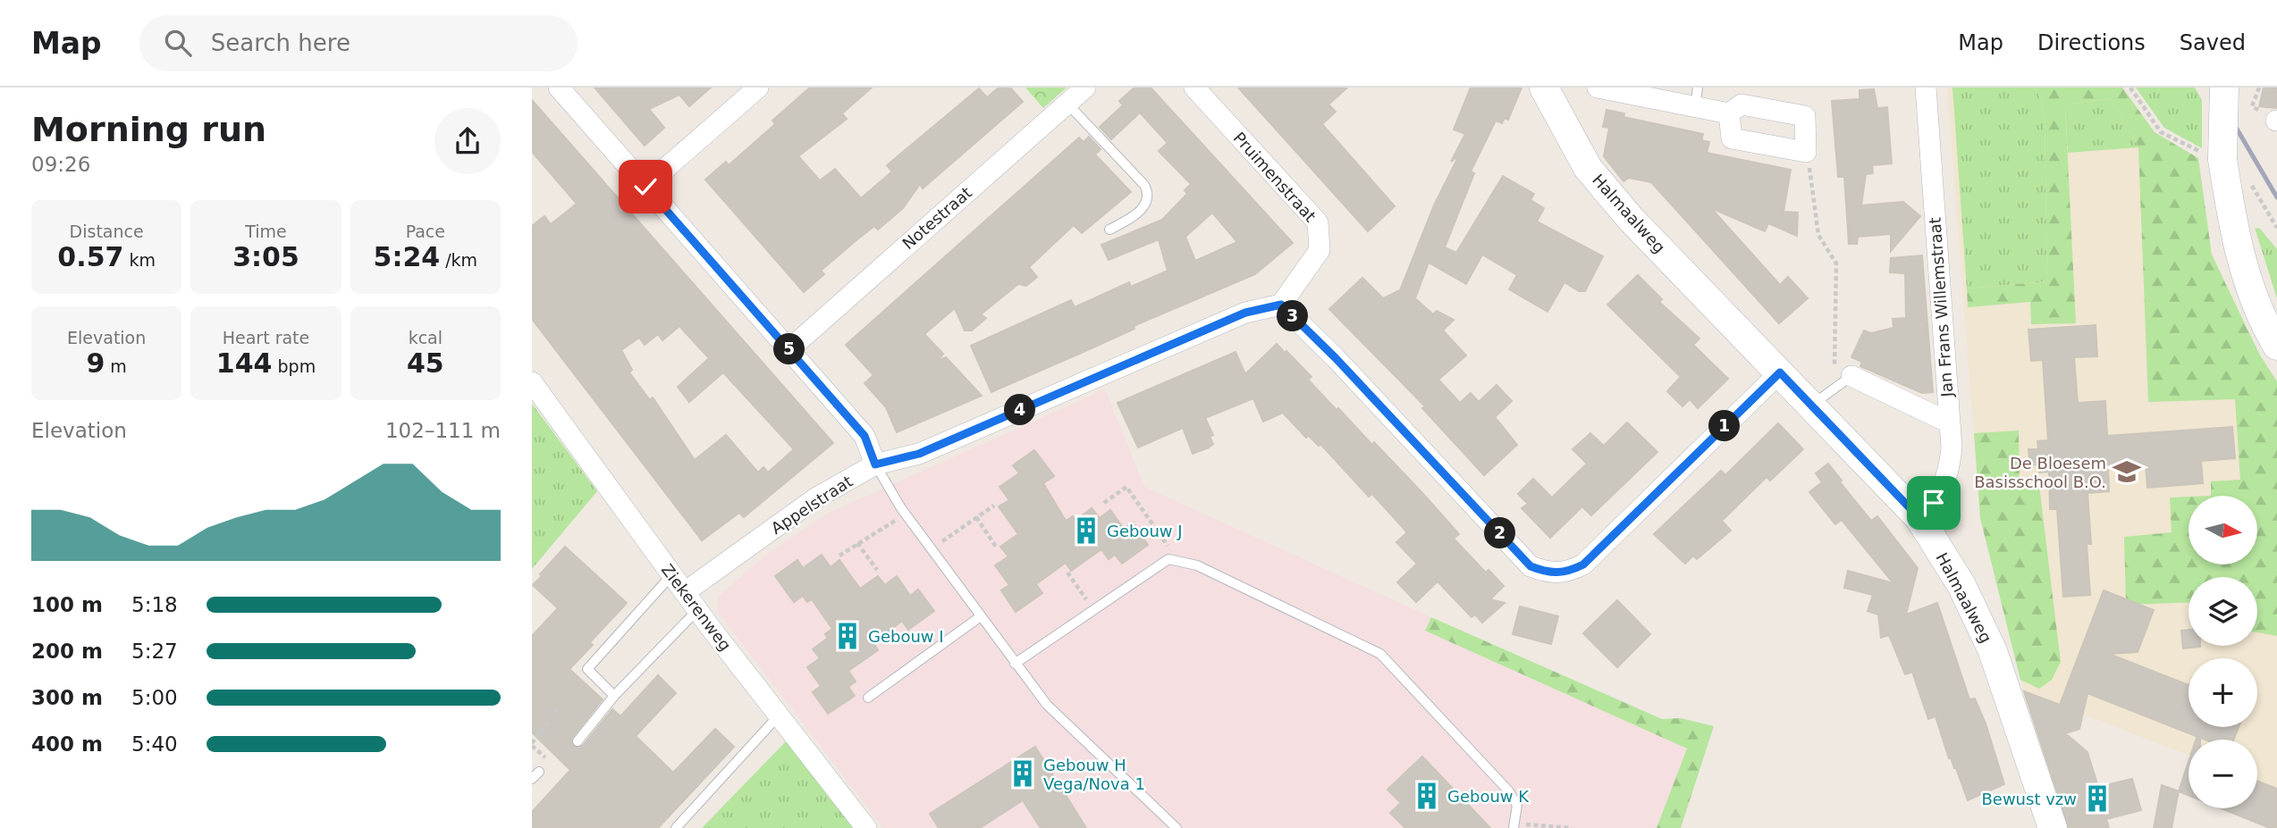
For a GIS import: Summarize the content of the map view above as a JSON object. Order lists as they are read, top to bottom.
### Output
{
  "streets": {
    "street": [
      "Pruimenstraat",
      "Halmaalweg",
      "Notestraat",
      "Jan Frans Willemstraat",
      "Appelstraat",
      "Ziekerenweg"
    ]
  },
  "crossings": [
    ["Pruimenstraat", "Appelstraat"],
    ["Halmaalweg", "Jan Frans Willemstraat"],
    ["Appelstraat", "Ziekerenweg"]
  ],
  "places": {
    "school or university": ["De Bloesem Basisschool B.O."],
    "building": [
      "Gebouw J",
      "Gebouw I",
      "Gebouw H Vega/Nova 1",
      "Gebouw K",
      "Bewust vzw"
    ]
  },
  "north": "right",
  "page": {
    "header": "Map",
    "search": "Search here",
    "nav": ["Map", "Directions", "Saved"],
    "heading": ["Morning run", "09:26"],
    "stats": [
      ["Distance", "0.57 km"],
      ["Time", "3:05"],
      ["Pace", "5:24 /km"],
      ["Elevation", "9 m"],
      ["Heart rate", "144 bpm"],
      ["kcal", "45"]
    ],
    "pins": [
      "3",
      "5",
      "4",
      "1",
      "2"
    ],
    "chart": ["Elevation", "102–111 m"],
    "map_buttons": ["+", "−"],
    "list": [
      {
        "name": "100 m",
        "note": "5:18"
      },
      {
        "name": "200 m",
        "note": "5:27"
      },
      {
        "name": "300 m",
        "note": "5:00"
      },
      {
        "name": "400 m",
        "note": "5:40"
      }
    ]
  }
}
